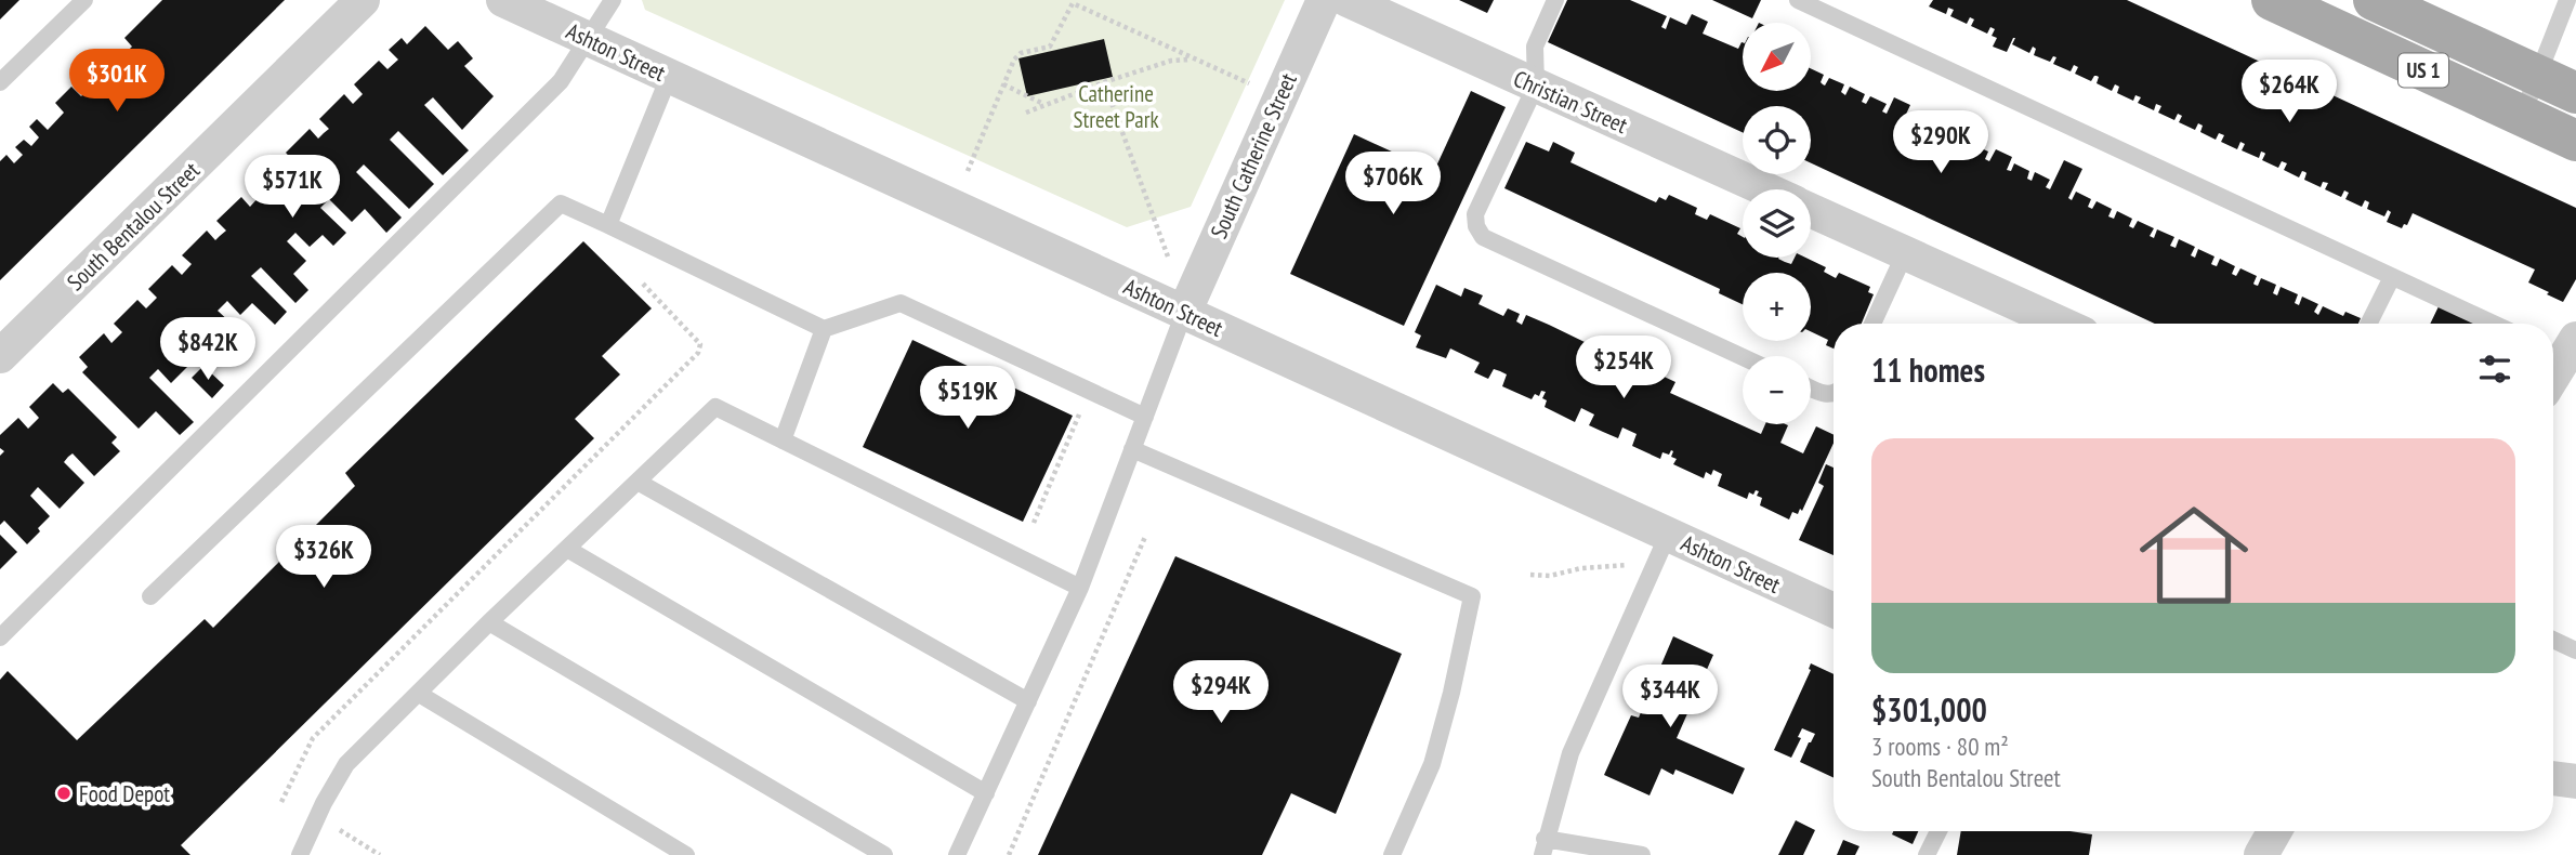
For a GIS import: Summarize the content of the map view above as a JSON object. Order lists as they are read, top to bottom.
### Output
{
  "streets": {
    "main road": ["US 1"],
    "street": [
      "Ashton Street",
      "Christian Street",
      "South Catherine Street",
      "South Bentalou Street"
    ]
  },
  "crossings": [
    ["Ashton Street", "South Catherine Street"]
  ],
  "parks": ["Catherine Street Park"],
  "places": ["Food Depot"],
  "north": "bottom left",
  "page": {
    "map_buttons": ["+", "−"],
    "price": [
      "$301K",
      "$264K",
      "$290K",
      "$706K",
      "$571K",
      "$842K",
      "$254K",
      "$519K",
      "$326K",
      "$294K",
      "$344K"
    ],
    "heading": "11 homes",
    "list": [
      {
        "name": "$301,000",
        "note": "3 rooms · 80 m² · South Bentalou Street"
      }
    ]
  }
}
